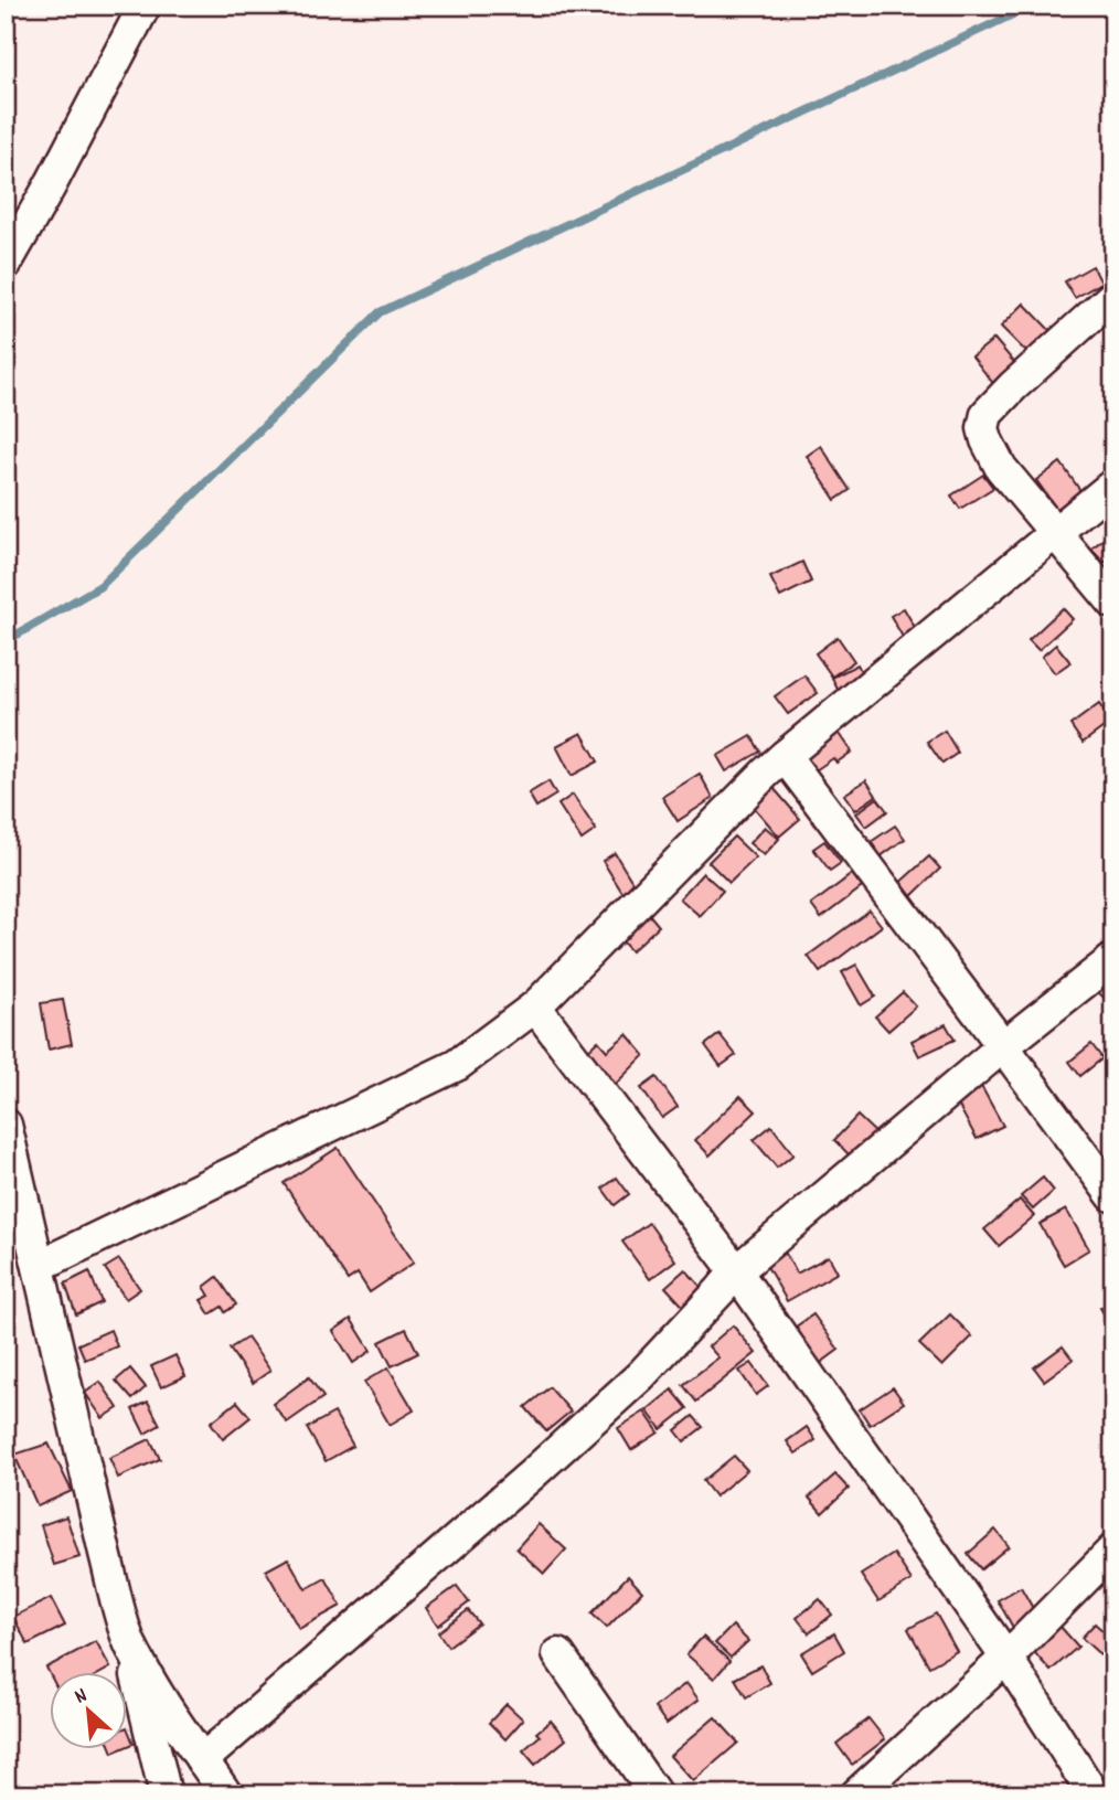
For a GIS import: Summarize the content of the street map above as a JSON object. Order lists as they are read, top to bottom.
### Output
{
  "north": "top left"
}
